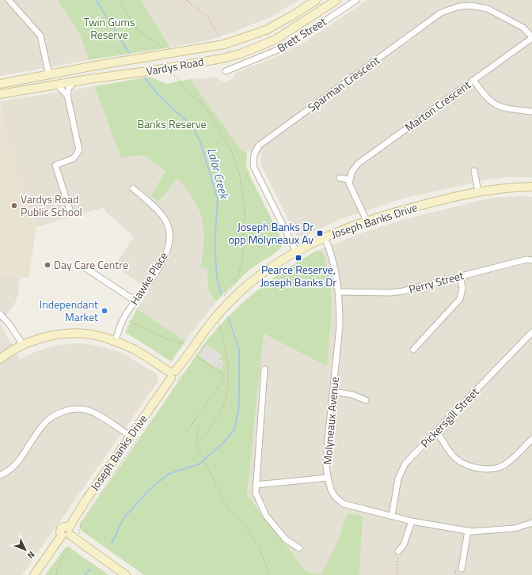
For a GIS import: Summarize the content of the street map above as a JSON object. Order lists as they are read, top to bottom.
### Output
{
  "streets": {
    "street": [
      "Brett Street",
      "Vardys Road",
      "Sparman Crescent",
      "Marton Crescent",
      "Joseph Banks Drive",
      "Hawke Place",
      "Perry Street",
      "Pickersgill Street",
      "Molyneaux Avenue"
    ]
  },
  "crossings": [
    ["Sparman Crescent", "Marton Crescent"],
    ["Joseph Banks Drive", "Molyneaux Avenue"],
    ["Perry Street", "Molyneaux Avenue"],
    ["Pickersgill Street", "Molyneaux Avenue"]
  ],
  "water": ["Lalor Creek"],
  "parks": ["Twin Gums Reserve", "Banks Reserve"],
  "places": {
    "other": ["Vardys Road Public School", "Day Care Centre", "Independant Market"],
    "transit": ["Joseph Banks Dr opp Molyneaux Av", "Pearce Reserve, Joseph Banks Dr"]
  },
  "north": "bottom right"
}
